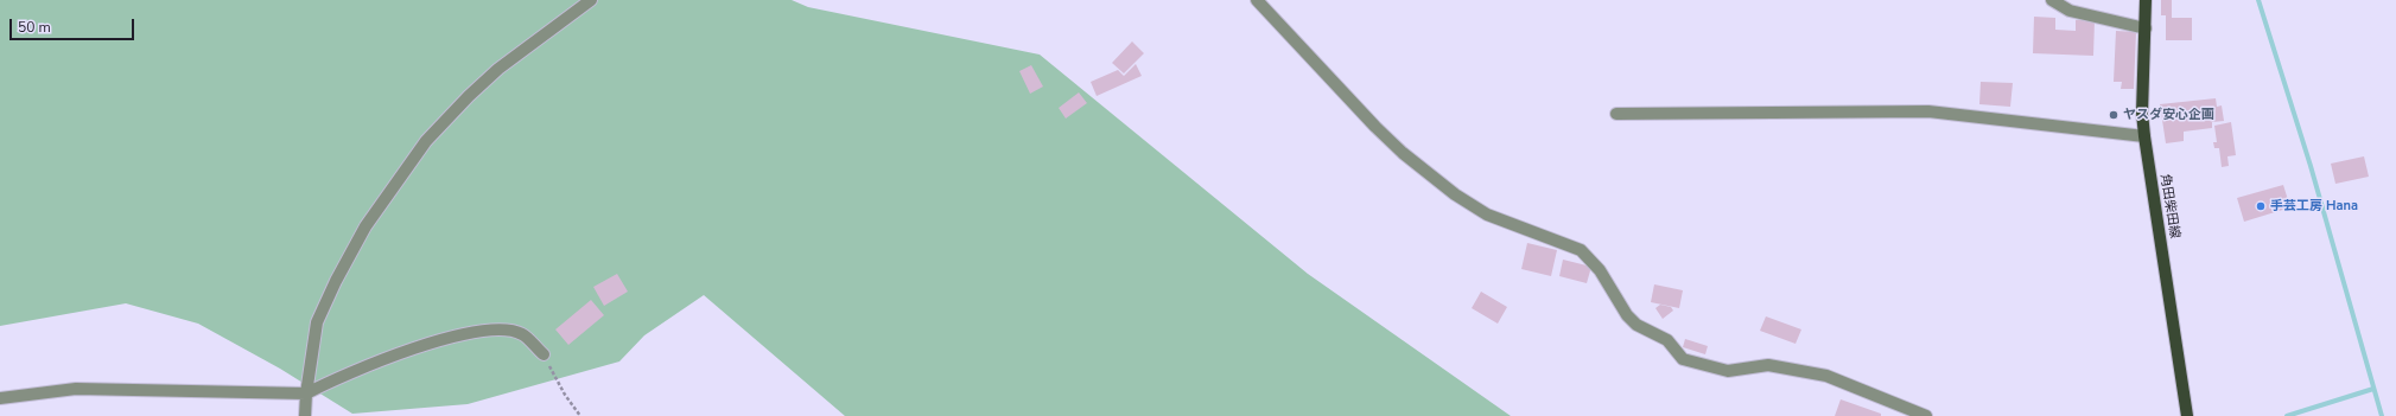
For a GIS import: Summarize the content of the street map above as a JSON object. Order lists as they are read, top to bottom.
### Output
{
  "streets": {
    "main road": ["角田柴田線"]
  },
  "places": ["ヤスダ安心企画", "手芸工房 Hana"],
  "scale_bar": "50 m"
}
